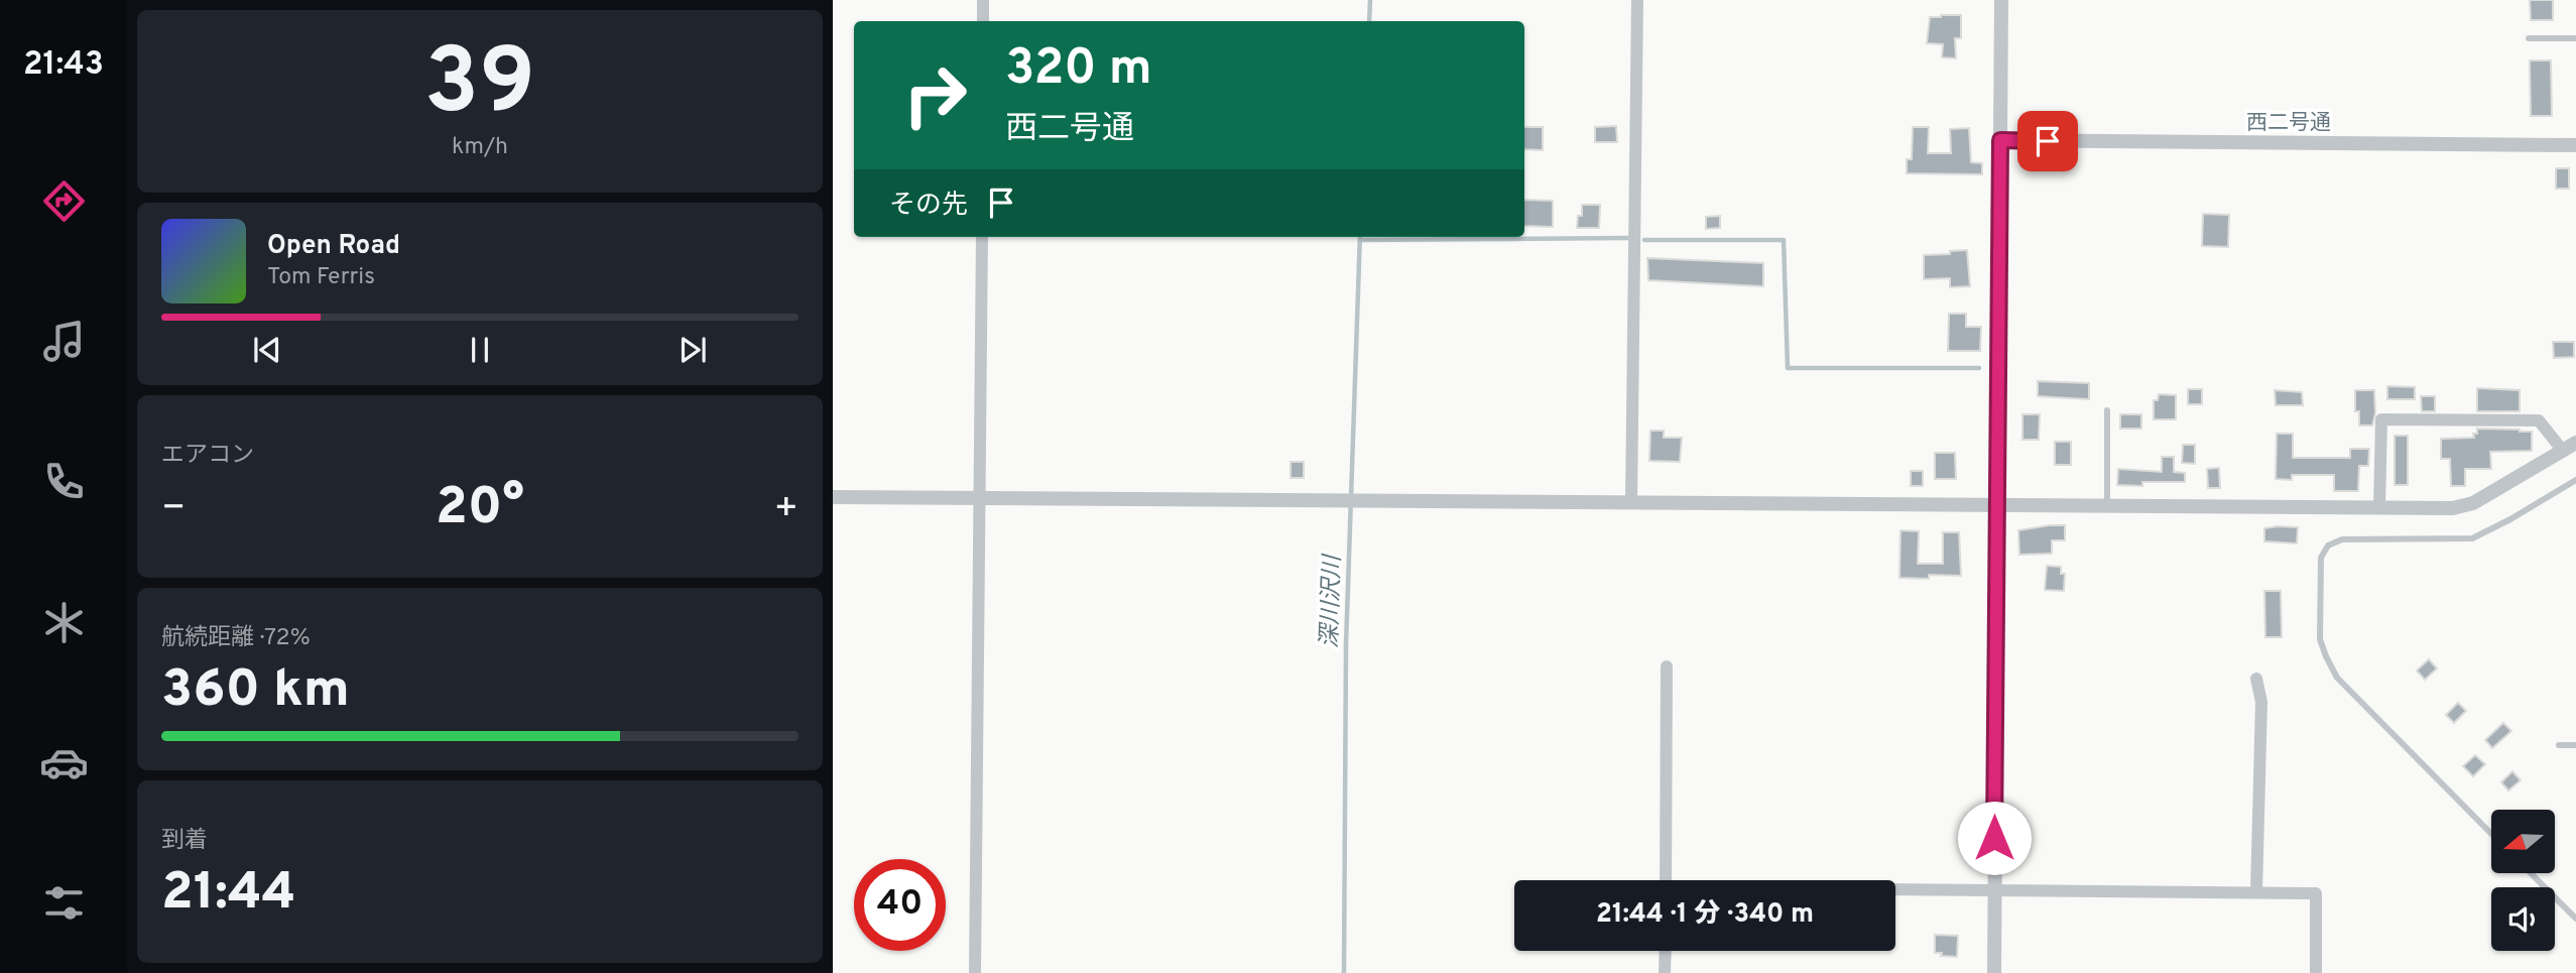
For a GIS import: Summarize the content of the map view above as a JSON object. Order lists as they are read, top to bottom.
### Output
{
  "streets": {
    "street": ["西二号通"]
  },
  "water": ["深川沢川"],
  "north": "left",
  "page": {
    "tabs": "21:43",
    "tile": [
      ["39", "km/h"],
      "エアコン",
      ["航続距離 · 72%", "360 km"],
      ["到着", "21:44"]
    ],
    "turn": ["320 m", "西二号通"],
    "then": "その先",
    "song": ["Open Road", "Tom Ferris"],
    "heat": ["−", "20°", "+"],
    "limit": "40",
    "trip": "21:44 · 1 分 · 340 m"
  }
}
